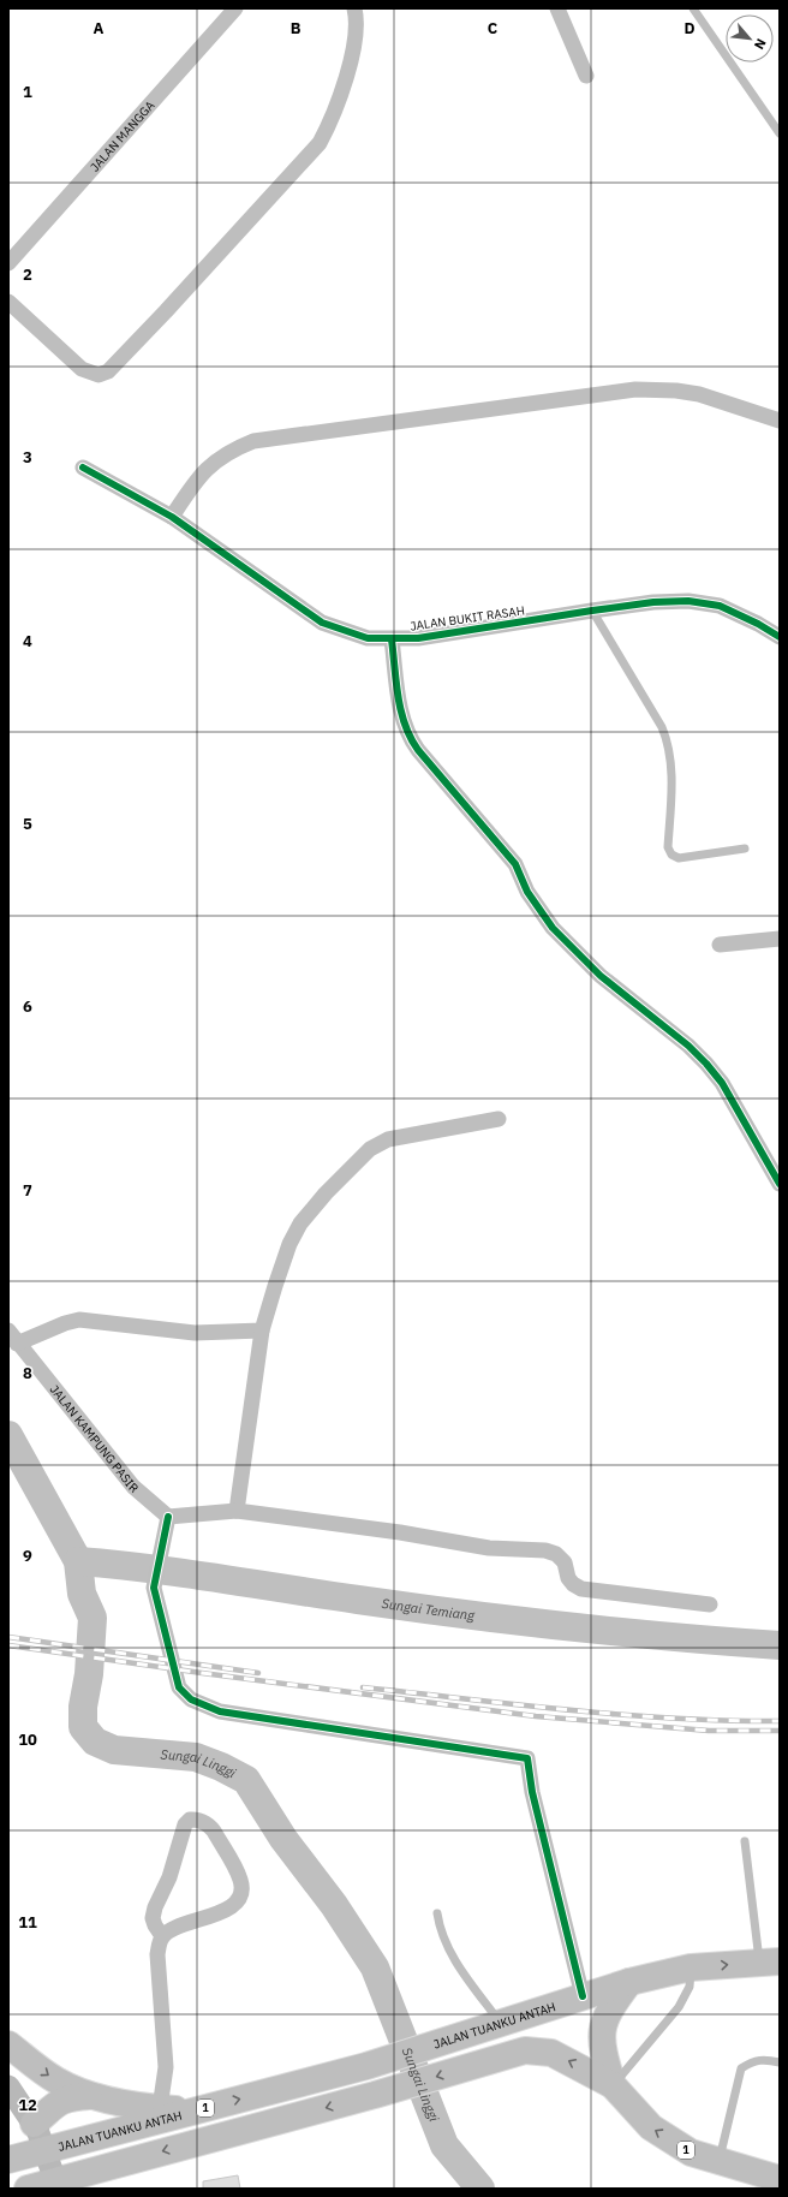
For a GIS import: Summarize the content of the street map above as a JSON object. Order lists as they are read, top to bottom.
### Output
{
  "streets": {
    "highway": ["JALAN TUANKU ANTAH", "1"],
    "street": ["JALAN MANGGA", "JALAN BUKIT RASAH", "JALAN KAMPUNG PASIR"]
  },
  "crossings": [
    ["JALAN TUANKU ANTAH", "1"]
  ],
  "water": ["Sungai Temiang", "Sungai Linggi"],
  "north": "bottom right",
  "grid": {
    "columns": [
      "A",
      "B",
      "C",
      "D"
    ],
    "rows": [
      "1",
      "2",
      "3",
      "4",
      "5",
      "6",
      "7",
      "8",
      "9",
      "10",
      "11",
      "12"
    ]
  }
}
